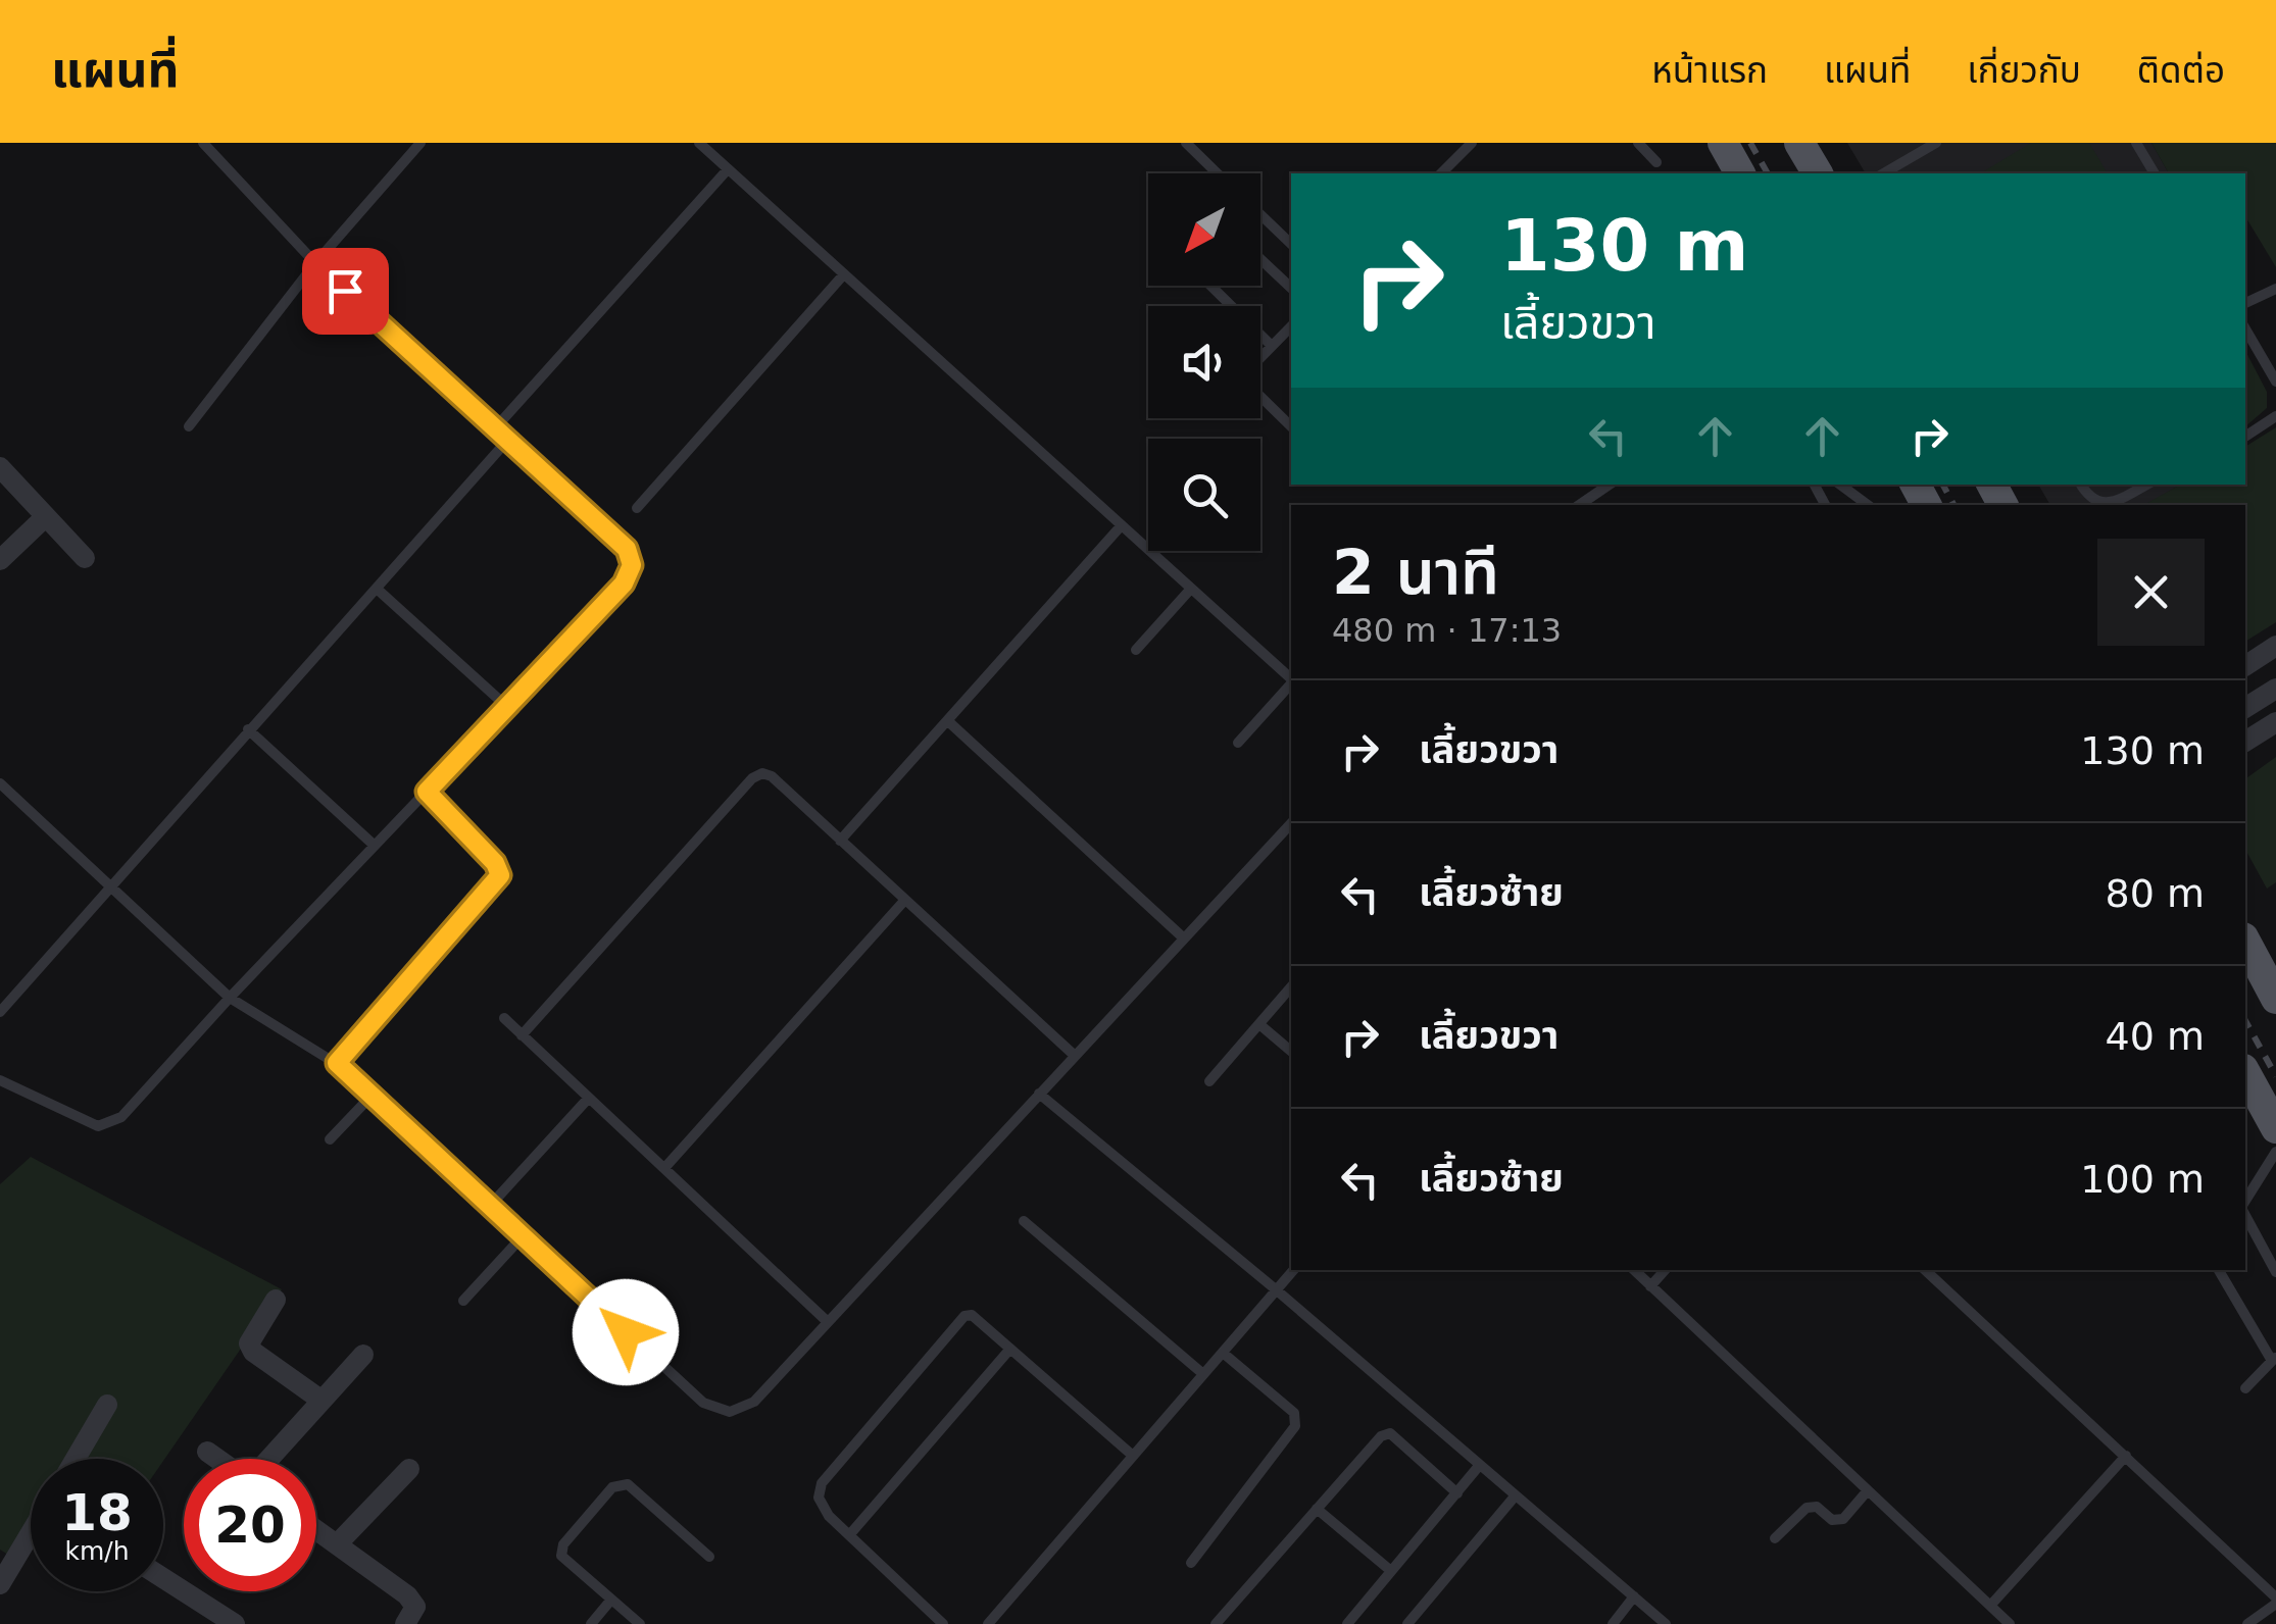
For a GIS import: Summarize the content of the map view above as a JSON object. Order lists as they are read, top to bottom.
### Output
{
  "north": "bottom left",
  "page": {
    "header": "แผนที่",
    "nav": [
      "หน้าแรก",
      "แผนที่",
      "เกี่ยวกับ",
      "ติดต่อ"
    ],
    "turn": ["130 m", "เลี้ยวขวา"],
    "heading": ["2 นาที", "480 m · 17:13"],
    "list": [
      {
        "name": "เลี้ยวขวา",
        "value": "130 m"
      },
      {
        "name": "เลี้ยวซ้าย",
        "value": "80 m"
      },
      {
        "name": "เลี้ยวขวา",
        "value": "40 m"
      },
      {
        "name": "เลี้ยวซ้าย",
        "value": "100 m"
      }
    ],
    "speed": "18 km/h",
    "limit": "20"
  }
}
